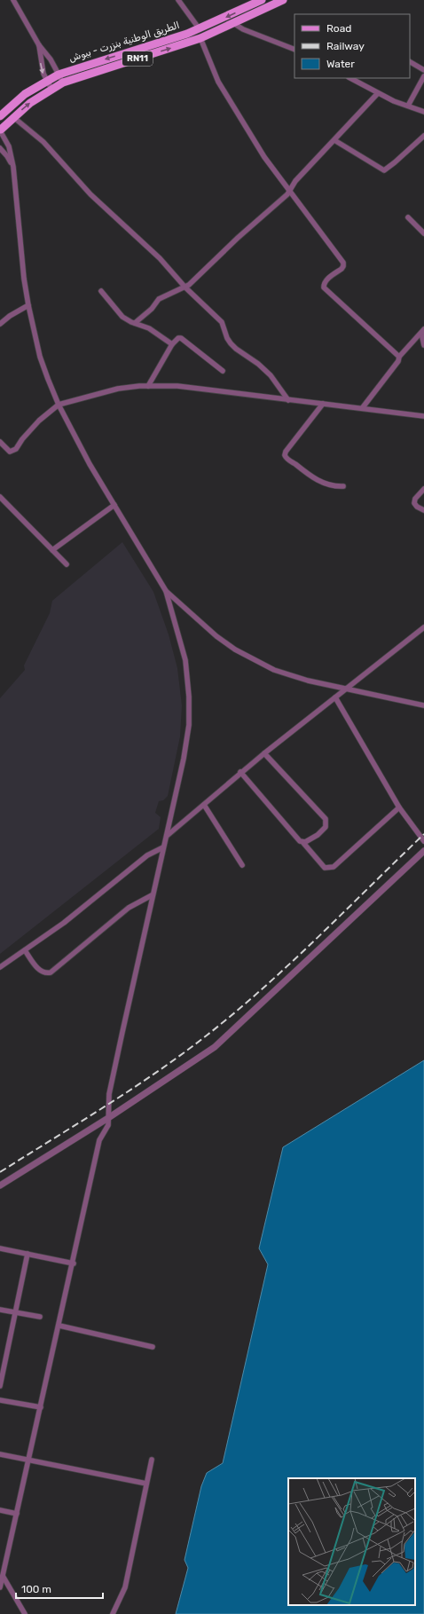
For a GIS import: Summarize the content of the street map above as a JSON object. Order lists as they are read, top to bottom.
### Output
{
  "streets": {
    "main road": ["الطريق الوطنية بنزرت - ببوش", "RN11"]
  },
  "legend": ["Road", "Railway", "Water"],
  "scale_bar": "100 m"
}
